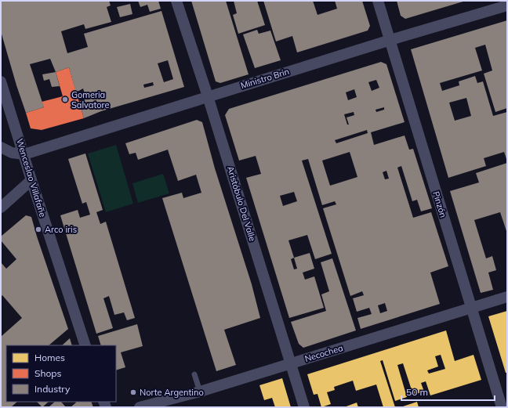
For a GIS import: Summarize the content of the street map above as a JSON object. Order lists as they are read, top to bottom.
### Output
{
  "streets": {
    "street": [
      "Ministro Brin",
      "Wenceslao Villafañe",
      "Aristóbulo Del Valle",
      "Pinzón",
      "Necochea"
    ]
  },
  "crossings": [
    ["Ministro Brin", "Wenceslao Villafañe"],
    ["Ministro Brin", "Aristóbulo Del Valle"],
    ["Ministro Brin", "Pinzón"],
    ["Aristóbulo Del Valle", "Necochea"],
    ["Pinzón", "Necochea"]
  ],
  "places": ["Gomeria Salvatore", "Arco iris", "Norte Argentino"],
  "legend": ["Homes", "Shops", "Industry"],
  "scale_bar": "50 m"
}
